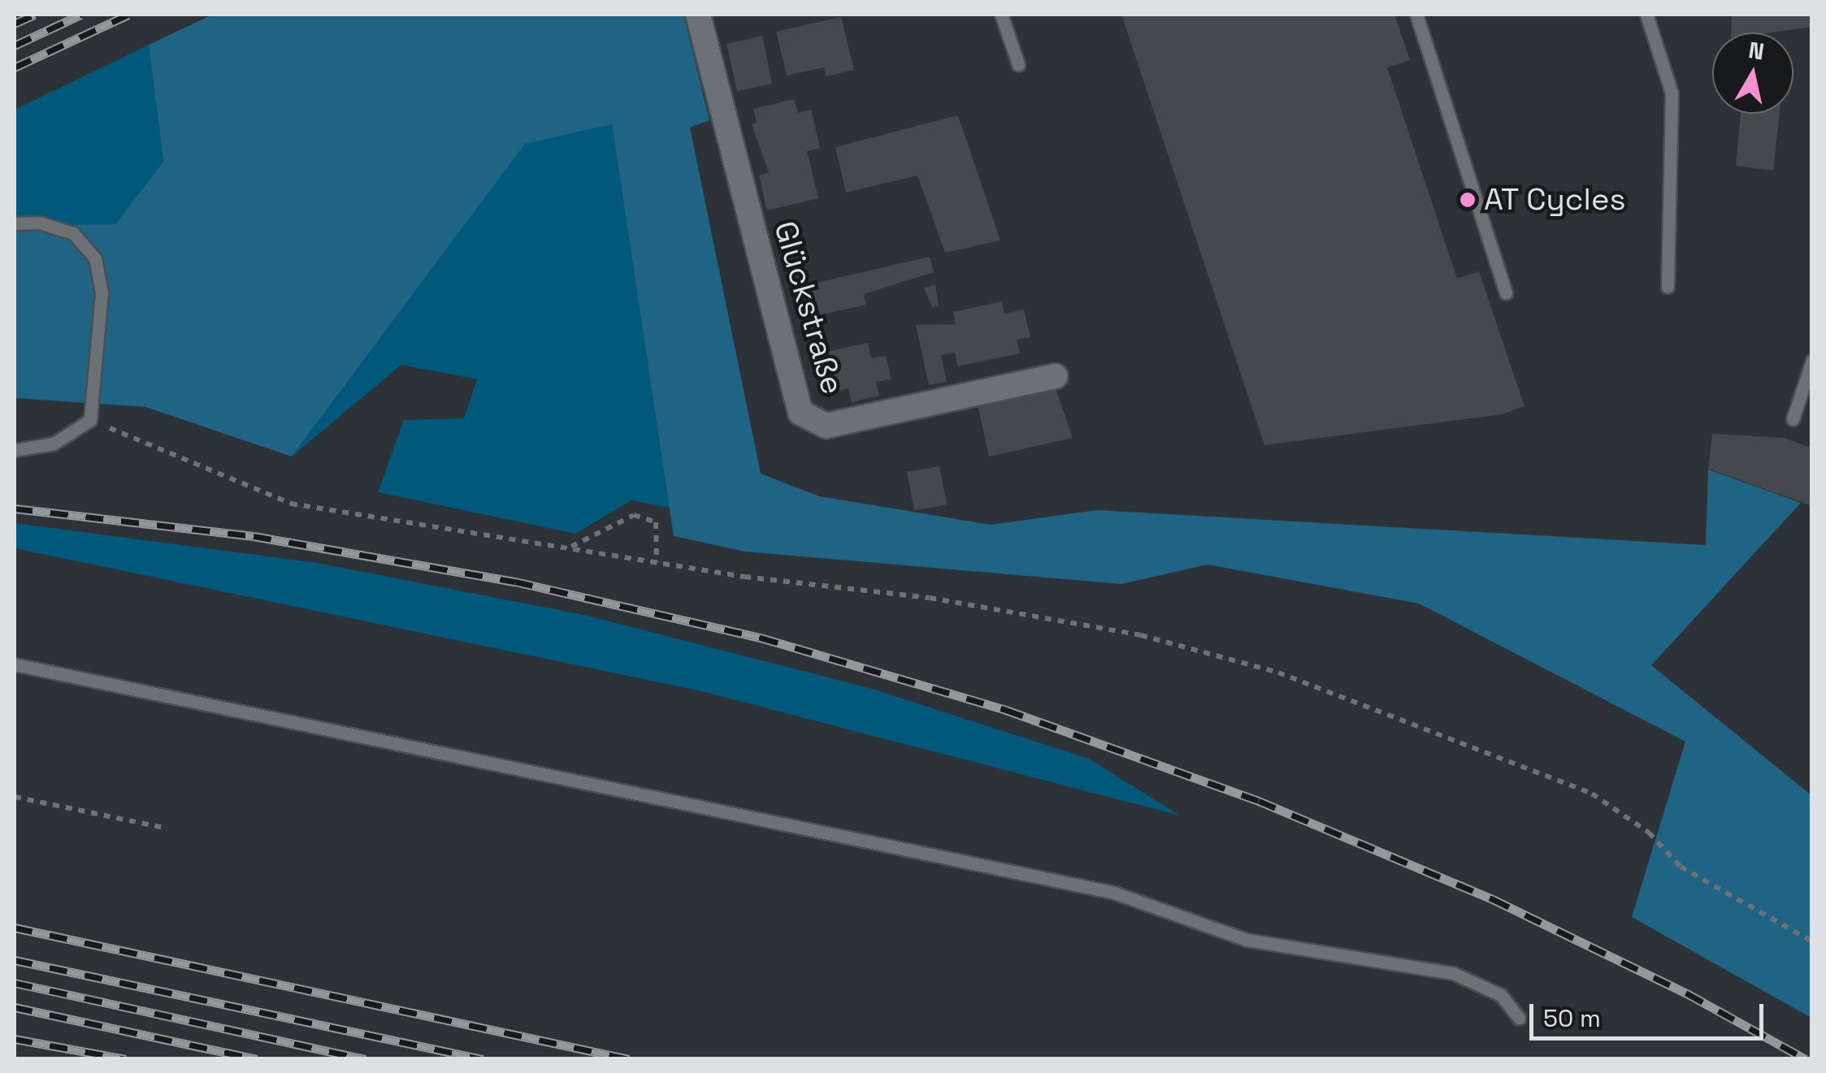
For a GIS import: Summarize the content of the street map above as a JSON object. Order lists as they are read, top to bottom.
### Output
{
  "streets": {
    "street": ["Glückstraße"]
  },
  "places": ["AT Cycles"],
  "scale_bar": "50 m",
  "north": "top"
}
